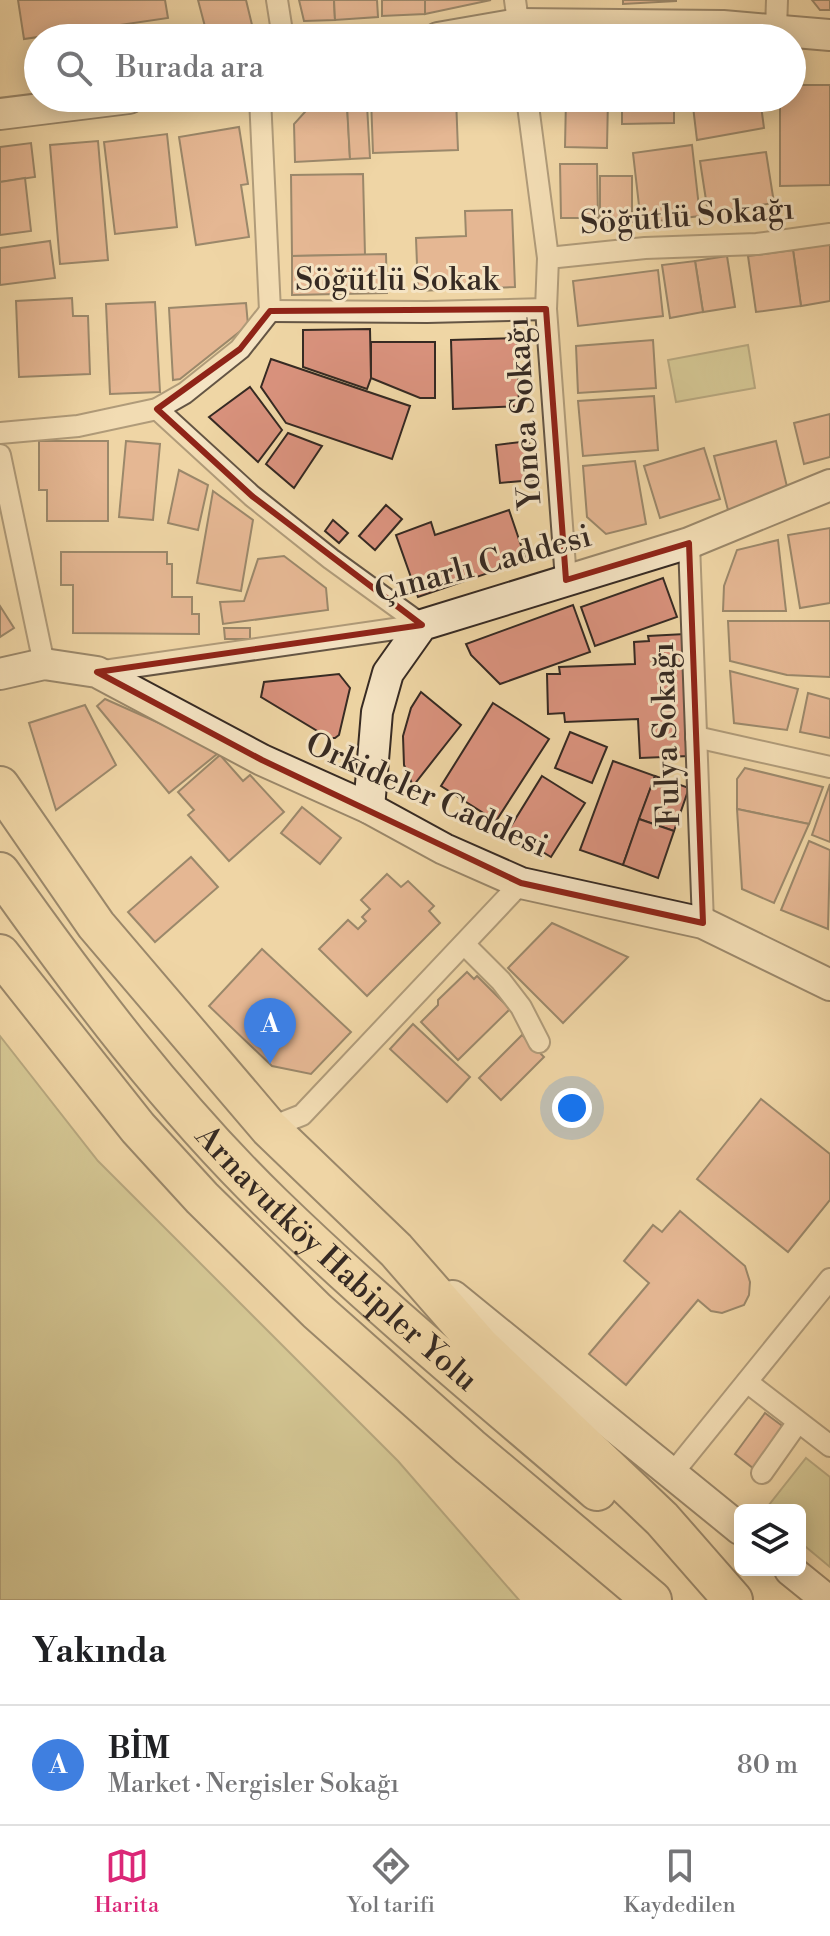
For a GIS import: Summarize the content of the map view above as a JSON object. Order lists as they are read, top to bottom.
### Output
{
  "streets": {
    "highway": ["Arnavutköy Habipler Yolu"],
    "street": [
      "Söğütlü Sokağı",
      "Söğütlü Sokak",
      "Yonca Sokağı",
      "Çınarlı Caddesi",
      "Fulya Sokağı",
      "Orkideler Caddesi"
    ]
  },
  "crossings": [
    ["Söğütlü Sokağı", "Yonca Sokağı"],
    ["Söğütlü Sokak", "Yonca Sokağı"],
    ["Yonca Sokağı", "Çınarlı Caddesi"],
    ["Çınarlı Caddesi", "Fulya Sokağı"],
    ["Çınarlı Caddesi", "Orkideler Caddesi"],
    ["Fulya Sokağı", "Orkideler Caddesi"]
  ],
  "page": {
    "search": "Burada ara",
    "pins": "A",
    "heading": "Yakında",
    "list": [
      {
        "mark": "A",
        "name": "BİM",
        "note": "Market · Nergisler Sokağı",
        "value": "80 m"
      }
    ],
    "nav": ["Harita", "Yol tarifi", "Kaydedilen"]
  }
}
